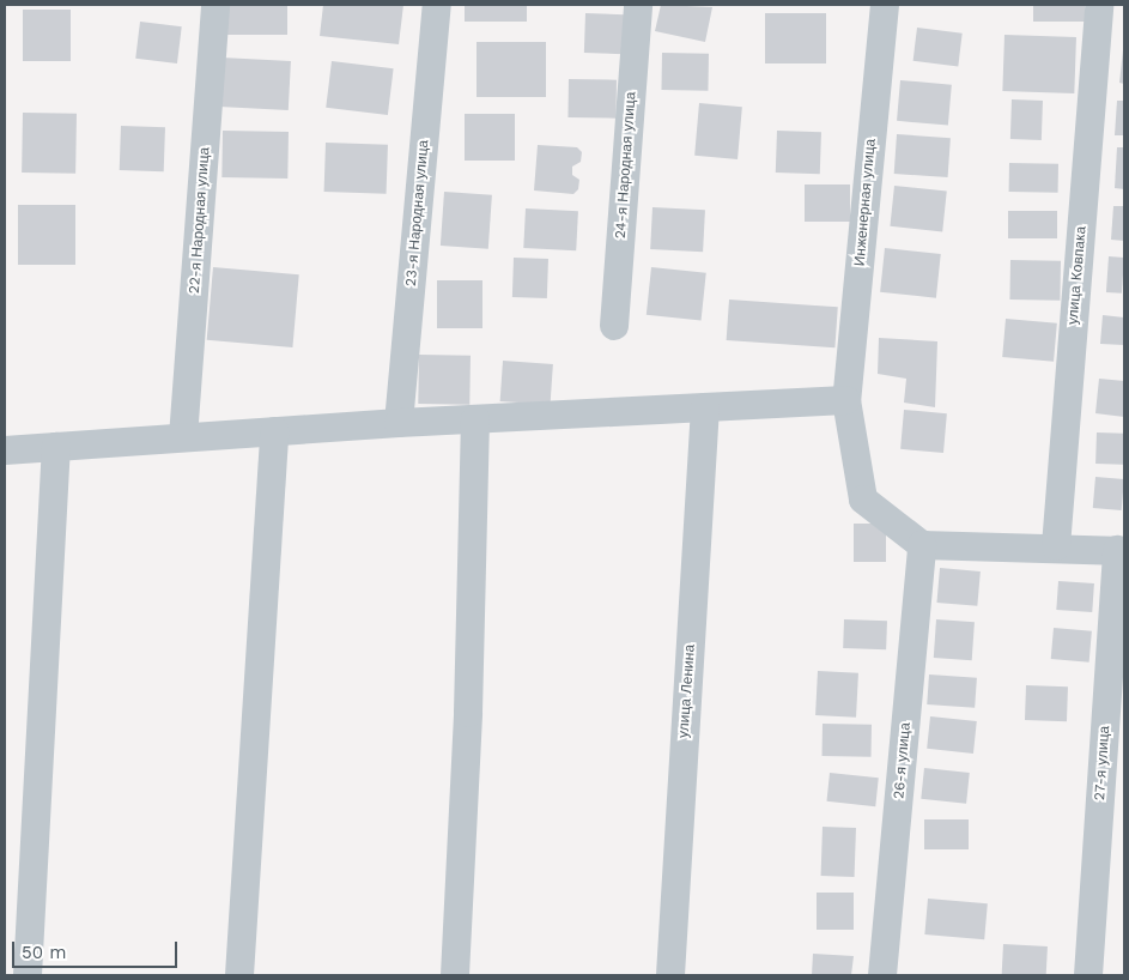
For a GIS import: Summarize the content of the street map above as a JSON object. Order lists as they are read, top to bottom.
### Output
{
  "streets": {
    "street": [
      "24-я Народная улица",
      "Инженерная улица",
      "23-я Народная улица",
      "22-я Народная улица",
      "улица Ковпака",
      "улица Ленина",
      "26-я улица",
      "27-я улица"
    ]
  },
  "crossings": [
    ["Инженерная улица", "26-я улица"]
  ],
  "scale_bar": "50 m"
}
